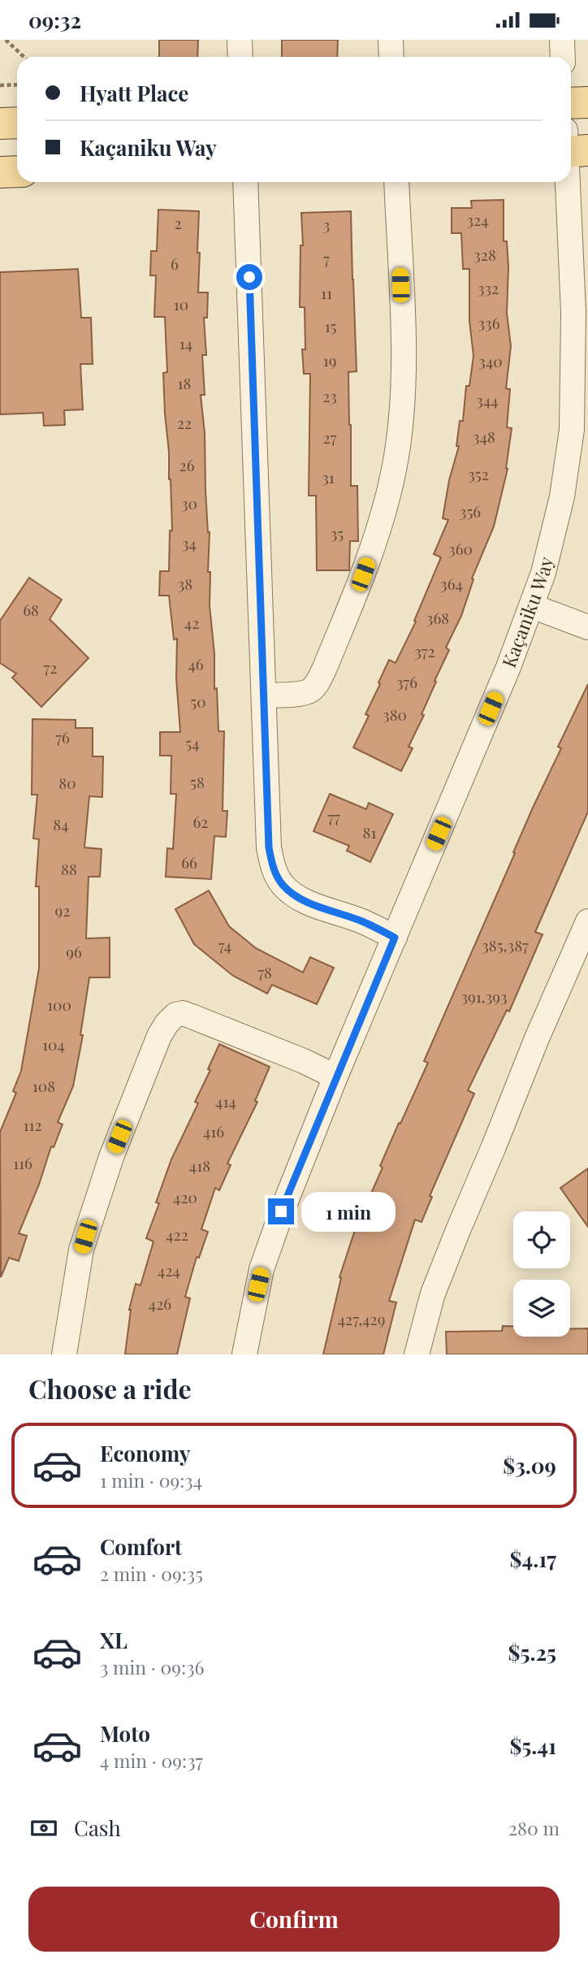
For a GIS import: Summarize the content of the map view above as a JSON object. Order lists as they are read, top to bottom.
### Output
{
  "streets": {
    "street": ["Kaçaniku Way"]
  },
  "house_numbers": [
    "324",
    "2",
    "3",
    "328",
    "7",
    "6",
    "332",
    "11",
    "10",
    "336",
    "15",
    "14",
    "19",
    "340",
    "18",
    "23",
    "344",
    "22",
    "348",
    "27",
    "26",
    "352",
    "31",
    "30",
    "356",
    "35",
    "34",
    "360",
    "38",
    "364",
    "68",
    "368",
    "42",
    "372",
    "46",
    "72",
    "376",
    "50",
    "380",
    "76",
    "54",
    "58",
    "80",
    "77",
    "62",
    "84",
    "81",
    "66",
    "88",
    "92",
    "74",
    "385,387",
    "96",
    "78",
    "391,393",
    "100",
    "104",
    "108",
    "414",
    "112",
    "416",
    "116",
    "418",
    "420",
    "422",
    "424",
    "426",
    "427,429"
  ],
  "page": {
    "status": "09:32",
    "banner": ["Hyatt Place", "Kaçaniku Way"],
    "bubble": "1 min",
    "heading": "Choose a ride",
    "list": [
      {
        "name": "Economy",
        "note": "1 min · 09:34",
        "value": "$3.09"
      },
      {
        "name": "Comfort",
        "note": "2 min · 09:35",
        "value": "$4.17"
      },
      {
        "name": "XL",
        "note": "3 min · 09:36",
        "value": "$5.25"
      },
      {
        "name": "Moto",
        "note": "4 min · 09:37",
        "value": "$5.41"
      }
    ],
    "pay": ["Cash", "280 m"],
    "buttons": "Confirm"
  }
}
